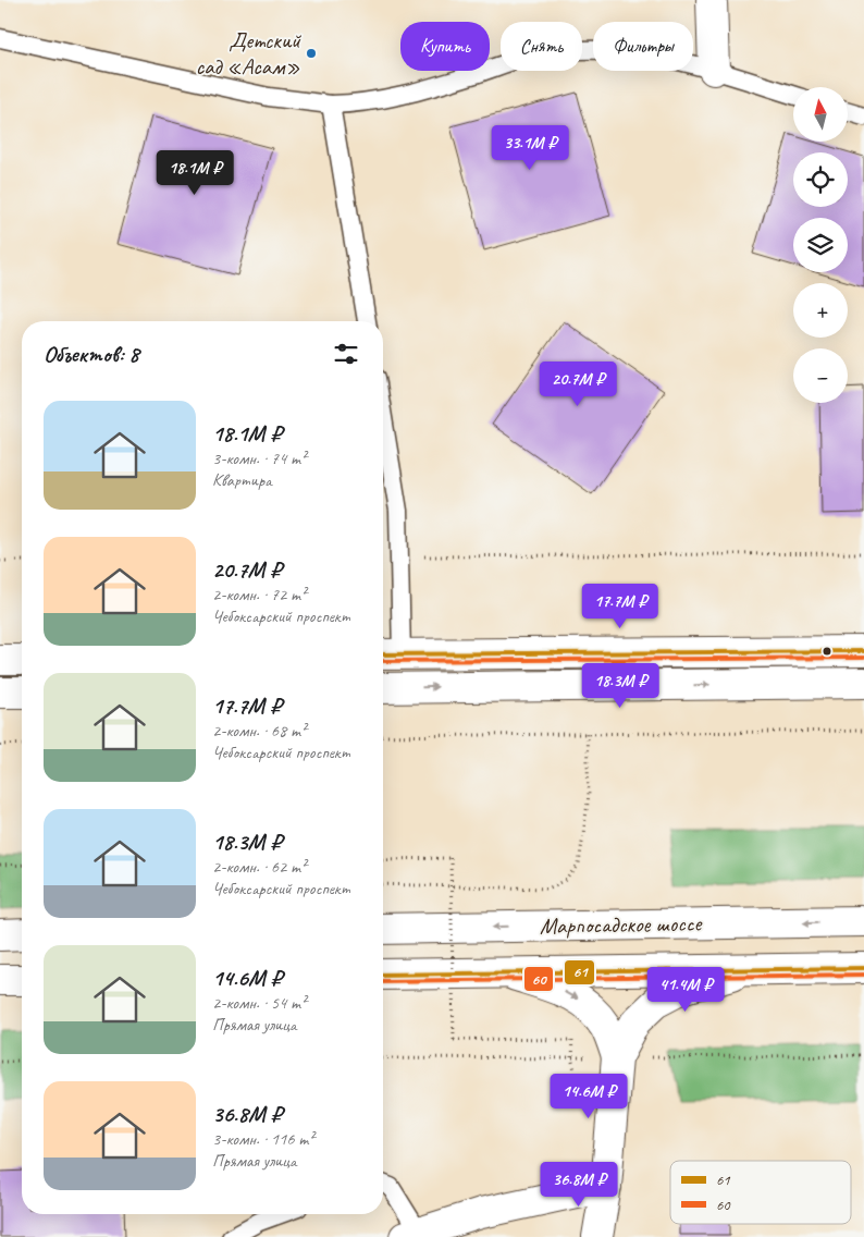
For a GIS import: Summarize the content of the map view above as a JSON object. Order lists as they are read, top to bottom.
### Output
{
  "streets": {
    "street": ["Марпосадское шоссе"]
  },
  "places": ["Детский сад «Асам»"],
  "lines": ["transit line 61", "transit line 60"],
  "legend": ["61", "60"],
  "north": "top",
  "page": {
    "chip": ["Купить", "Снять", "Фильтры"],
    "map_buttons": ["+", "−"],
    "price": [
      "33.1M ₽",
      "18.1M ₽",
      "20.7M ₽",
      "17.7M ₽",
      "18.3M ₽",
      "41.4M ₽",
      "14.6M ₽",
      "36.8M ₽"
    ],
    "heading": "Объектов: 8",
    "list": [
      {
        "name": "18.1M ₽",
        "note": "3-комн. · 74 m² · Квартира"
      },
      {
        "name": "20.7M ₽",
        "note": "2-комн. · 72 m² · Чебоксарский проспект"
      },
      {
        "name": "17.7M ₽",
        "note": "2-комн. · 68 m² · Чебоксарский проспект"
      },
      {
        "name": "18.3M ₽",
        "note": "2-комн. · 62 m² · Чебоксарский проспект"
      },
      {
        "name": "14.6M ₽",
        "note": "2-комн. · 54 m² · Прямая улица"
      },
      {
        "name": "36.8M ₽",
        "note": "3-комн. · 116 m² · Прямая улица"
      }
    ]
  }
}
